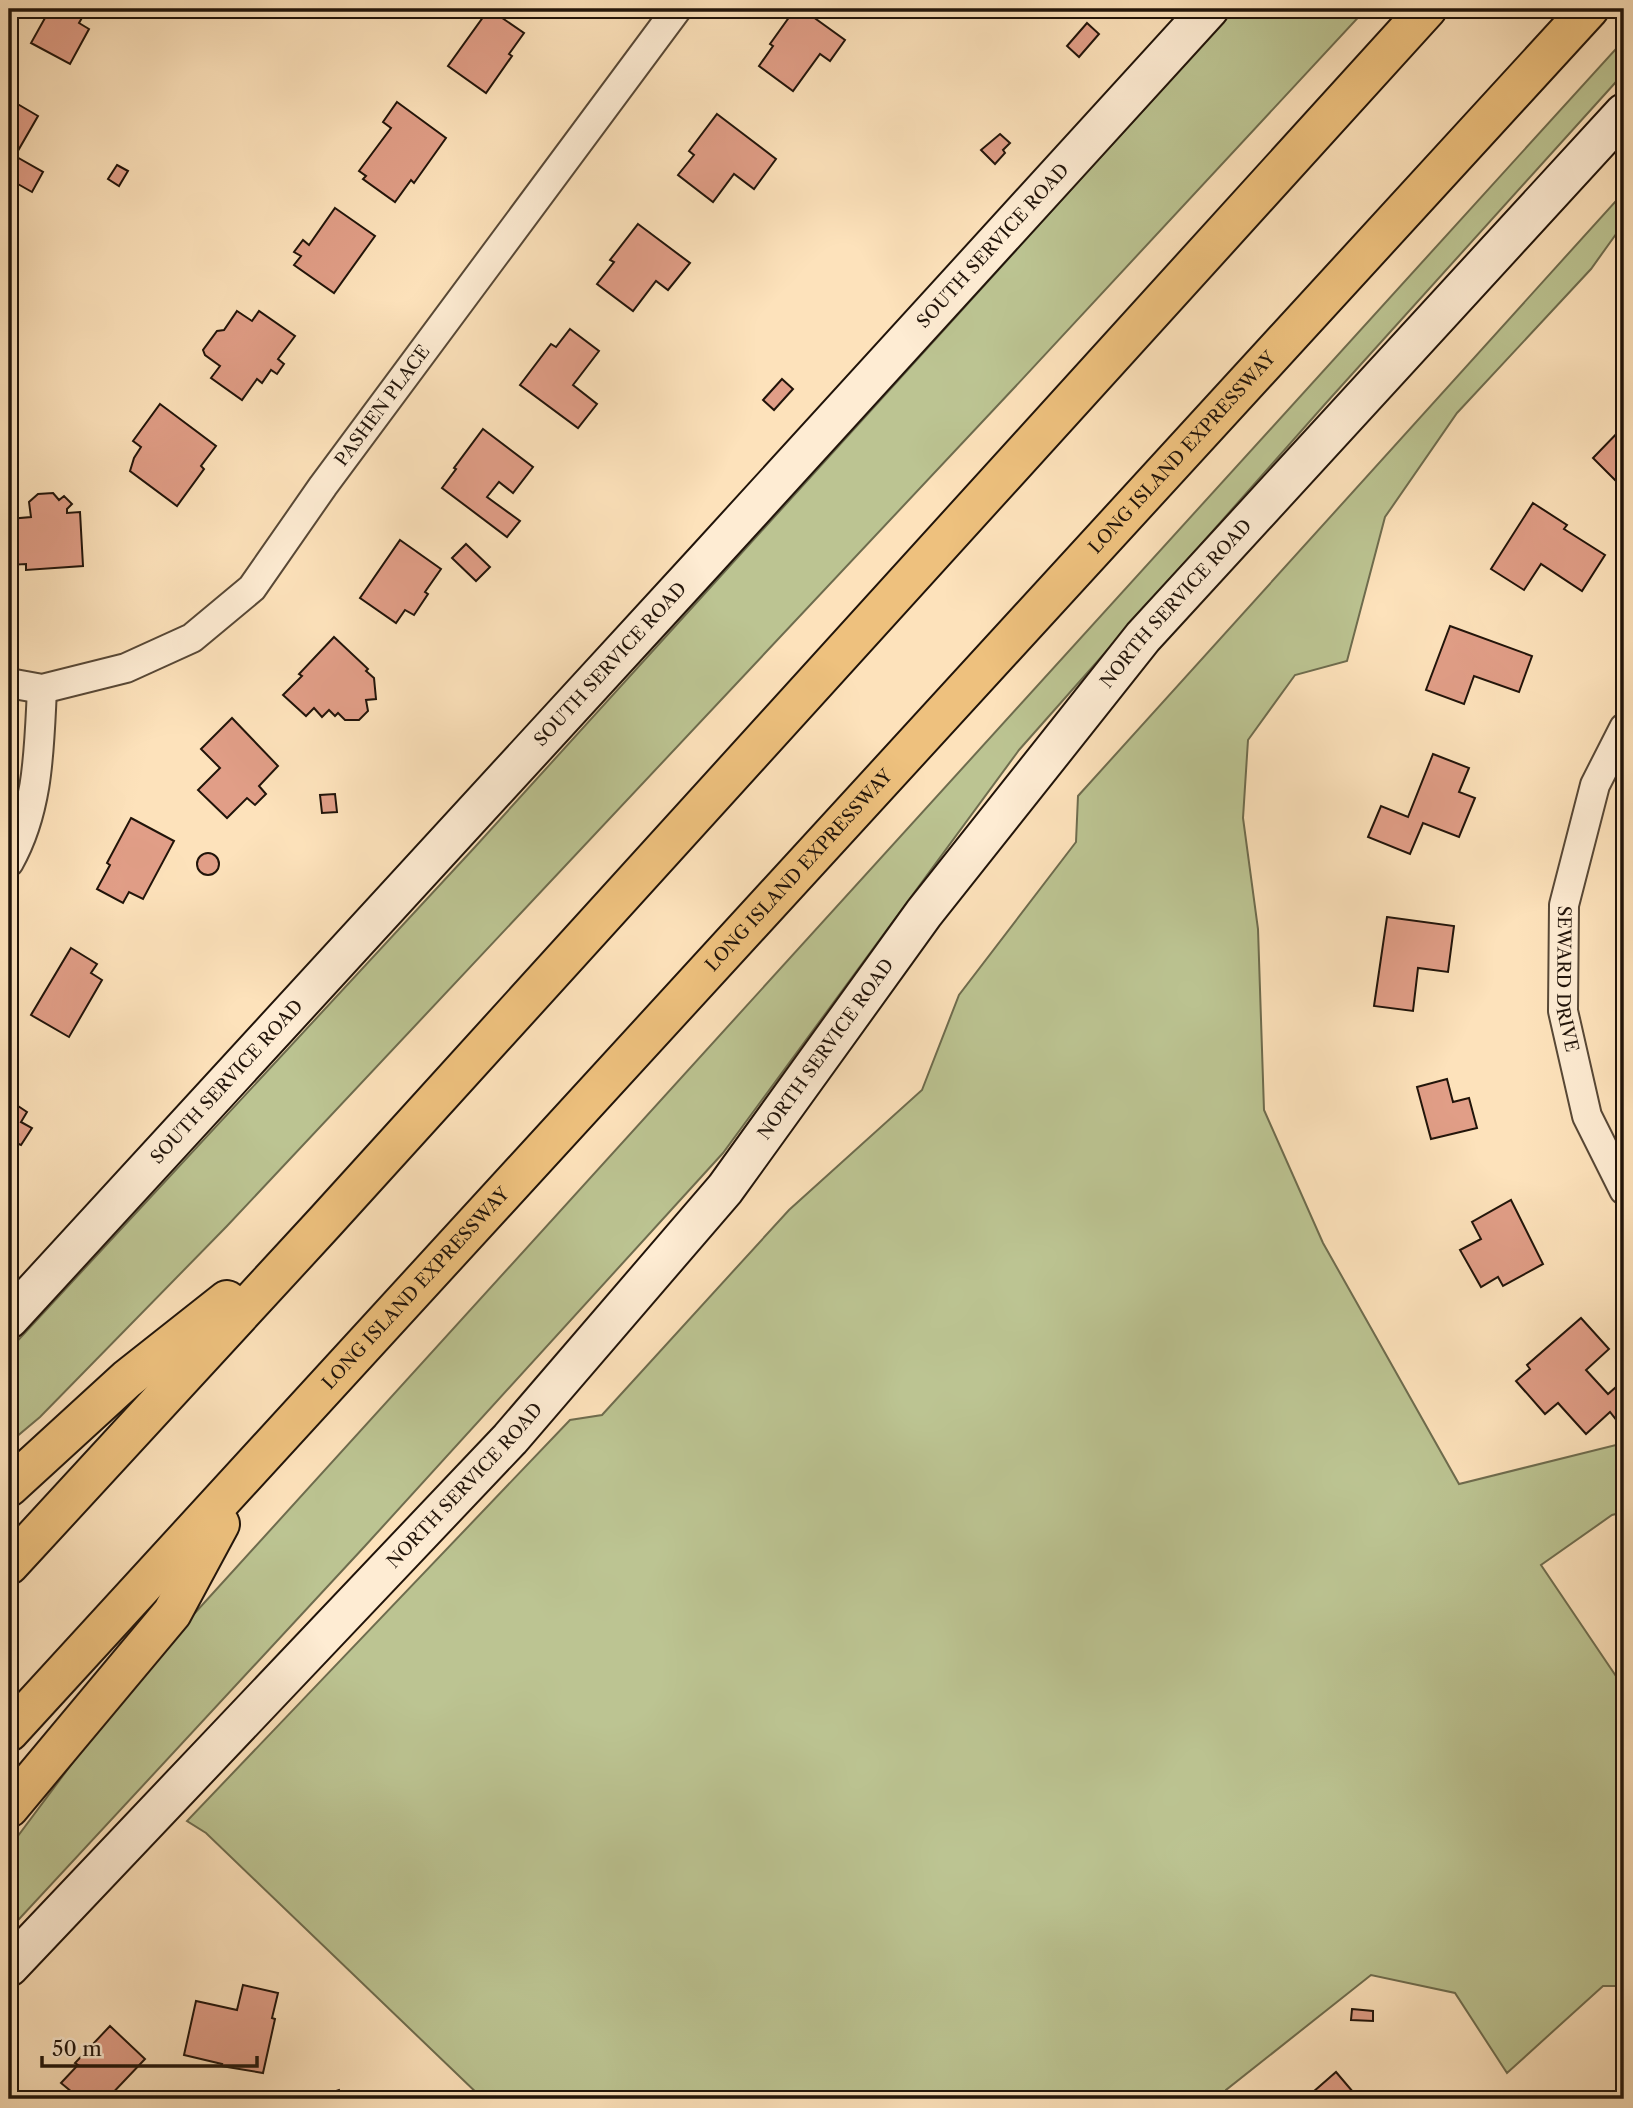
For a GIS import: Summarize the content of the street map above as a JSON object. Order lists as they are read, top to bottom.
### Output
{
  "streets": {
    "highway": ["LONG ISLAND EXPRESSWAY"],
    "main road": ["SOUTH SERVICE ROAD", "NORTH SERVICE ROAD"],
    "street": ["PASHEN PLACE", "SEWARD DRIVE"]
  },
  "scale_bar": "50 m"
}
